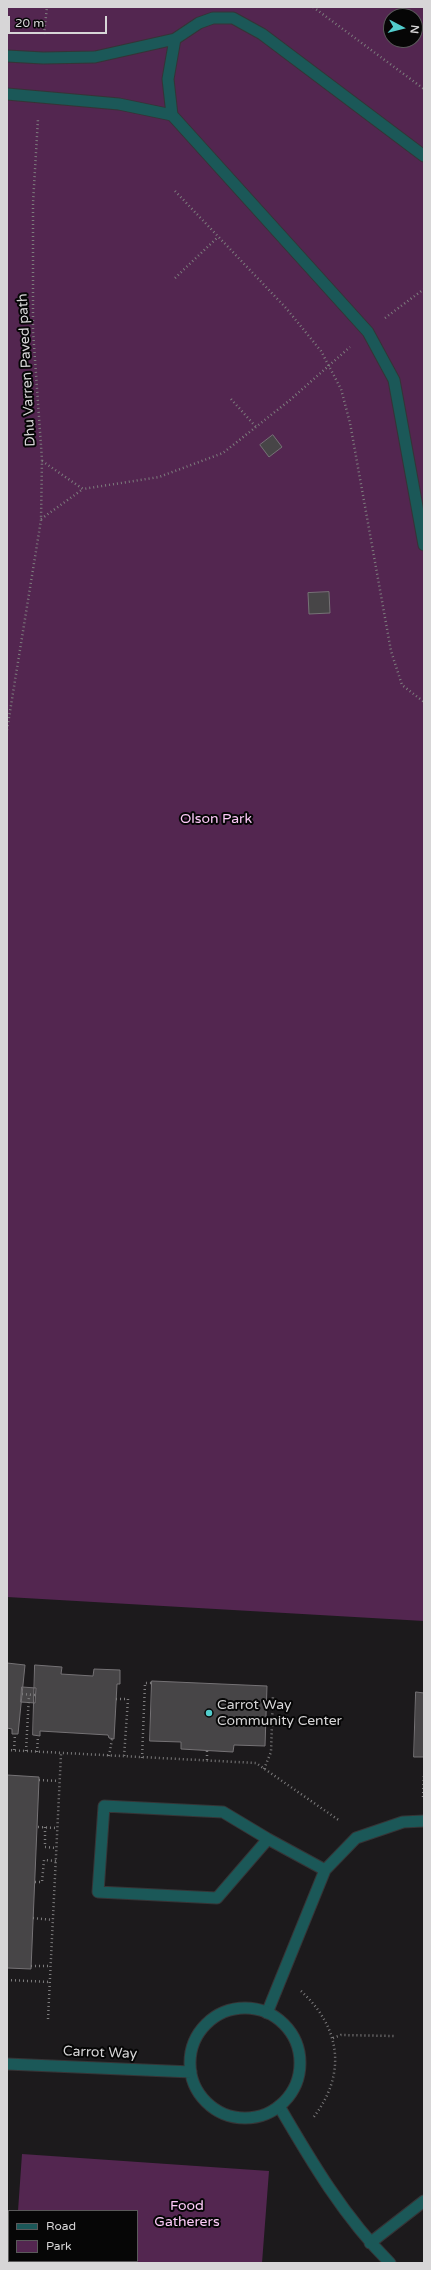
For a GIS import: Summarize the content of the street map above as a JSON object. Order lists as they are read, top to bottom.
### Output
{
  "streets": {
    "street": ["Carrot Way"],
    "path": ["Dhu Varren Paved path"]
  },
  "parks": ["Olson Park", "Food Gatherers"],
  "places": ["Carrot Way Community Center"],
  "legend": ["Road", "Park"],
  "scale_bar": "20 m",
  "north": "right"
}
